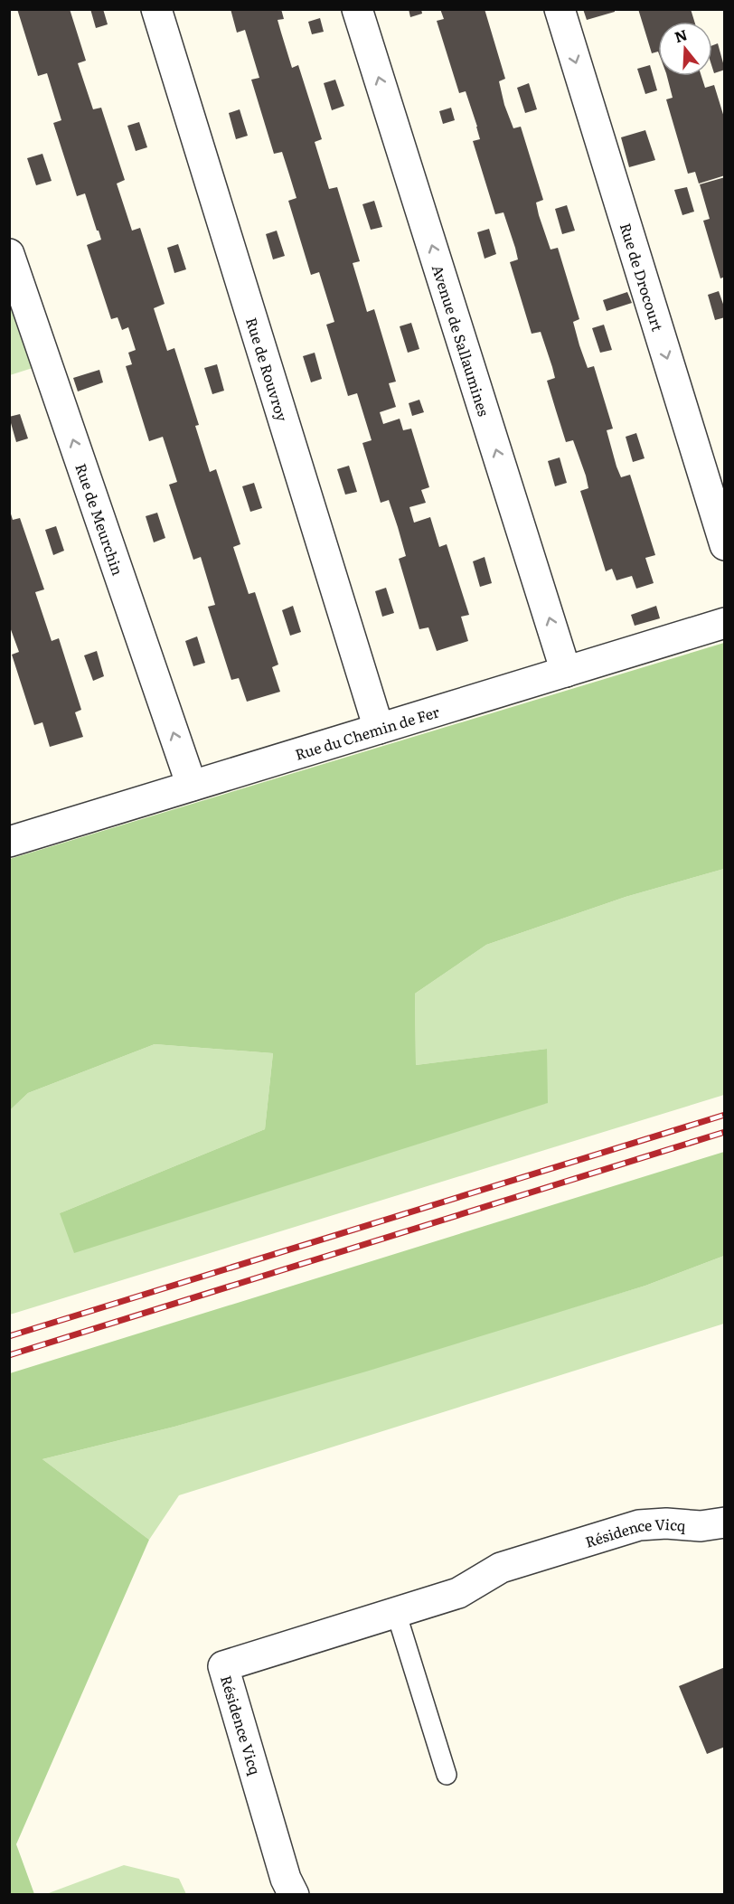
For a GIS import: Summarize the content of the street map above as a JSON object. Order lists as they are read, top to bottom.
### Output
{
  "streets": {
    "street": [
      "Rue de Drocourt",
      "Avenue de Sallaumines",
      "Rue de Rouvroy",
      "Rue de Meurchin",
      "Rue du Chemin de Fer",
      "Résidence Vicq"
    ]
  },
  "crossings": [
    ["Avenue de Sallaumines", "Rue du Chemin de Fer"],
    ["Rue de Rouvroy", "Rue du Chemin de Fer"],
    ["Rue de Meurchin", "Rue du Chemin de Fer"]
  ],
  "one_way": ["Rue de Drocourt", "Avenue de Sallaumines", "Rue de Meurchin"],
  "north": "top"
}
